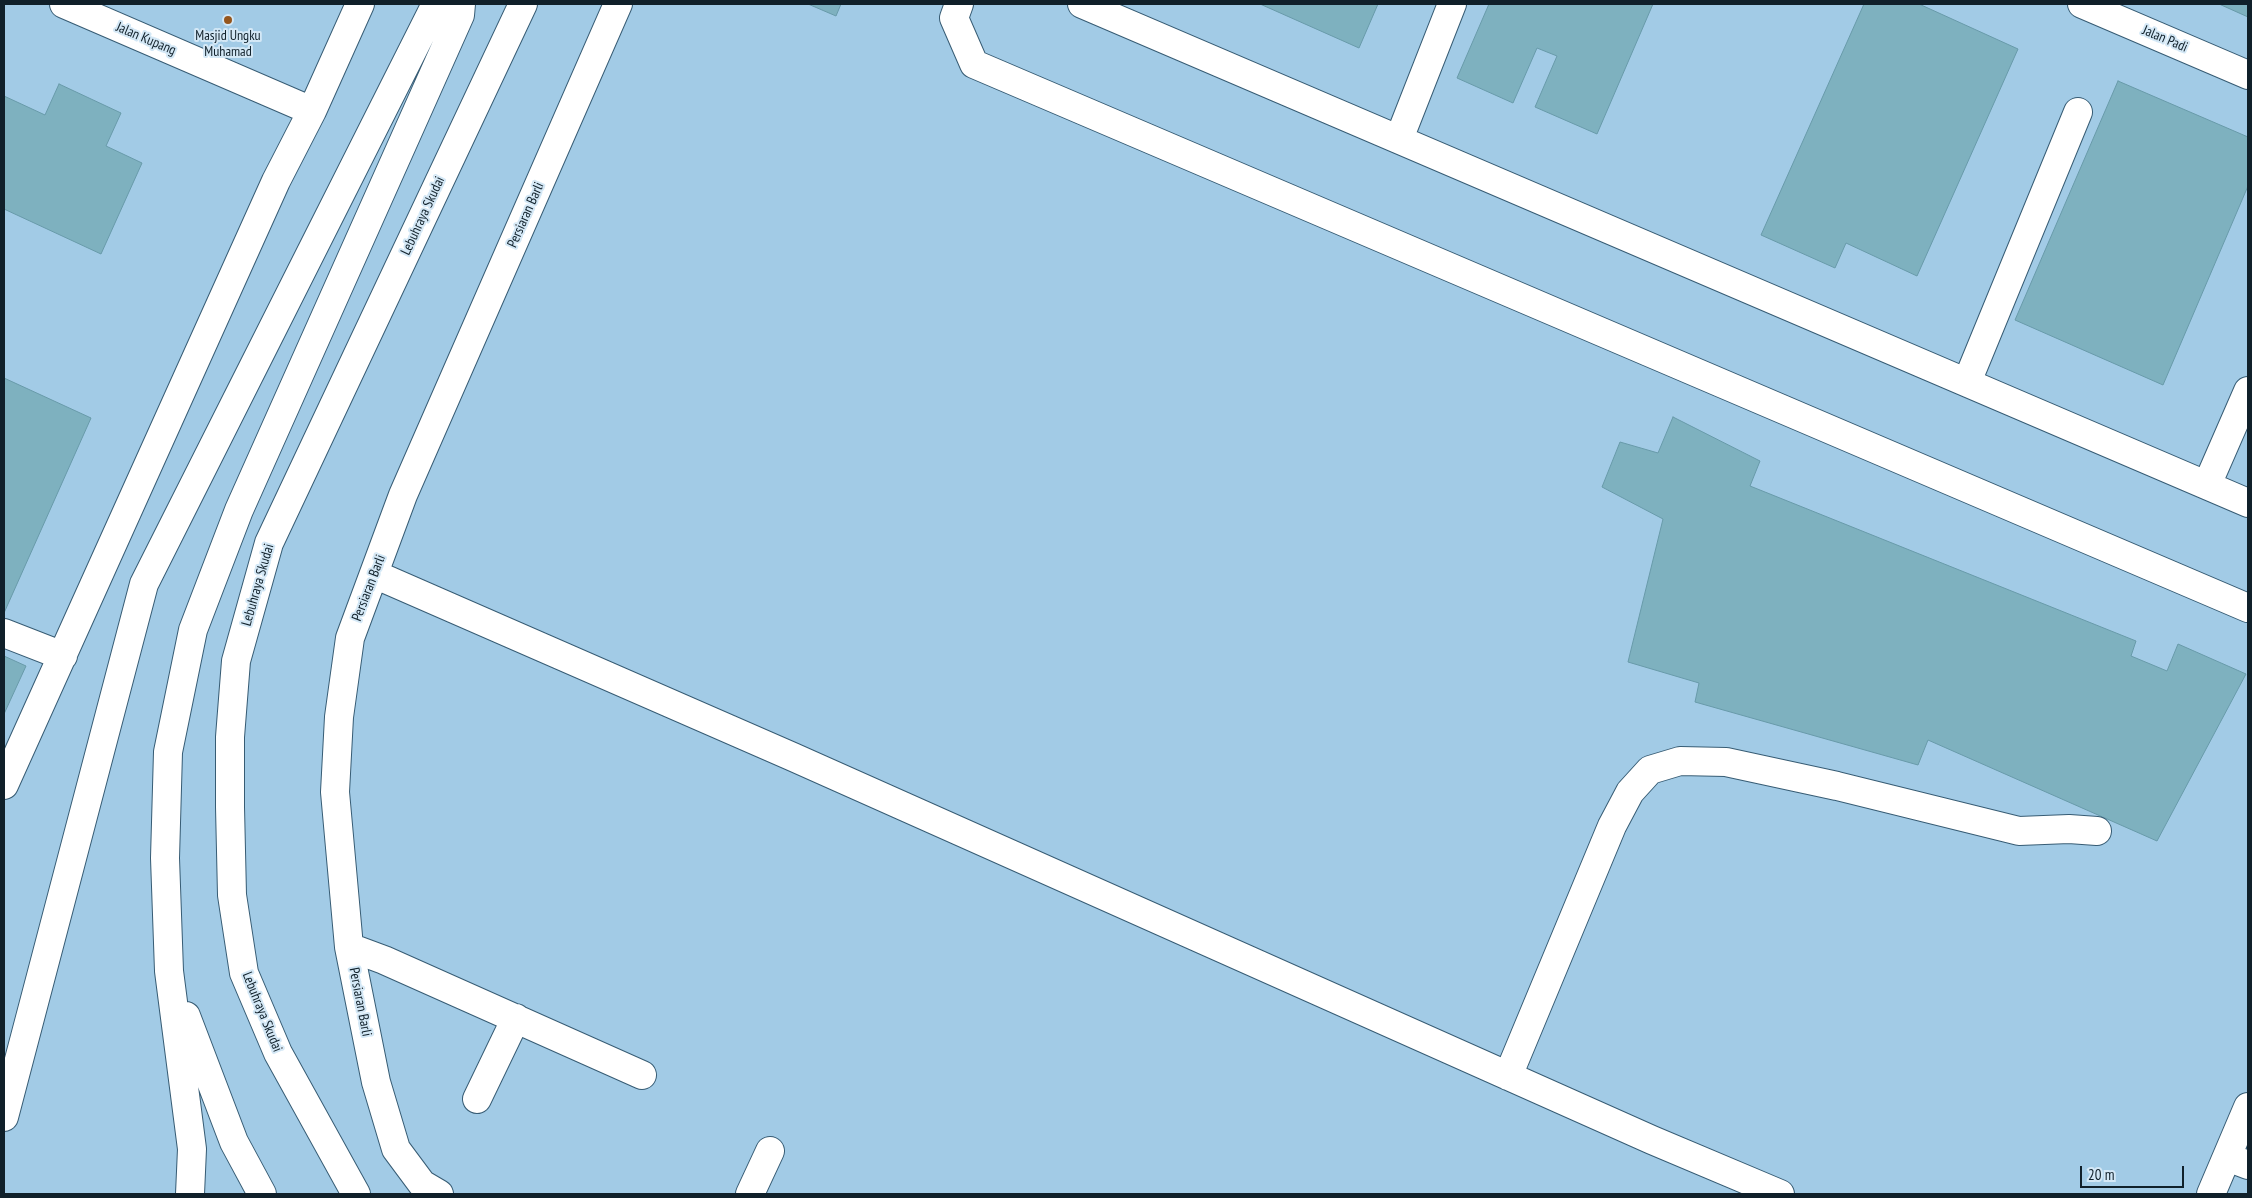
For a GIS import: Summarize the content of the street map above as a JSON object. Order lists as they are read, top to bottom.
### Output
{
  "streets": {
    "main road": [
      "Jalan Kupang",
      "Jalan Padi",
      "Persiaran Barli",
      "Lebuhraya Skudai"
    ]
  },
  "places": ["Masjid Ungku Muhamad"],
  "scale_bar": "20 m"
}
